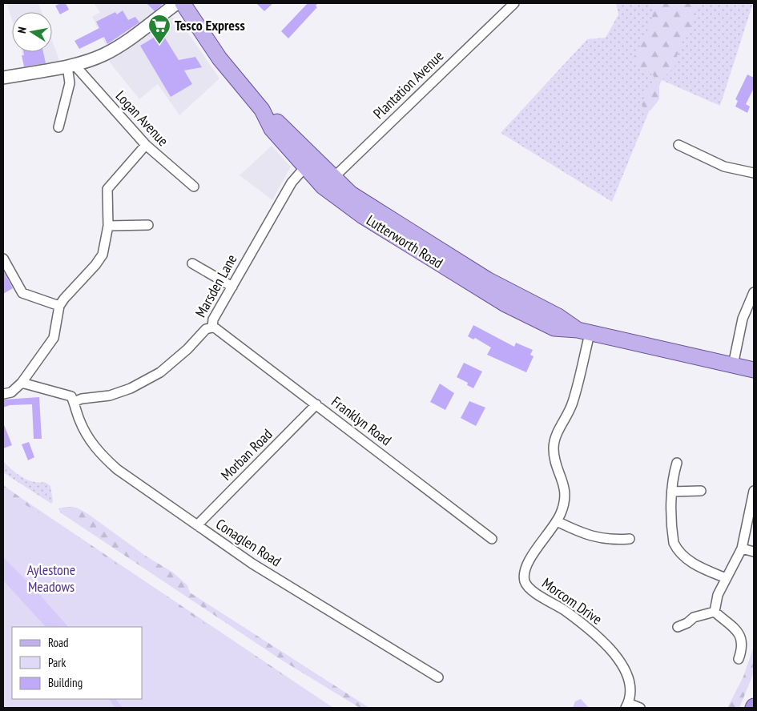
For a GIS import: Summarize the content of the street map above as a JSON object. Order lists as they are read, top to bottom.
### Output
{
  "streets": {
    "main road": ["Lutterworth Road"],
    "street": [
      "Plantation Avenue",
      "Logan Avenue",
      "Marsden Lane",
      "Franklyn Road",
      "Morban Road",
      "Conaglen Road",
      "Morcom Drive"
    ]
  },
  "crossings": [
    ["Plantation Avenue", "Lutterworth Road"],
    ["Lutterworth Road", "Marsden Lane"],
    ["Lutterworth Road", "Morcom Drive"],
    ["Marsden Lane", "Franklyn Road"],
    ["Marsden Lane", "Conaglen Road"],
    ["Franklyn Road", "Morban Road"],
    ["Morban Road", "Conaglen Road"]
  ],
  "parks": ["Aylestone Meadows"],
  "places": {
    "supermarket": ["Tesco Express"]
  },
  "legend": ["Road", "Park", "Building"],
  "north": "left"
}
